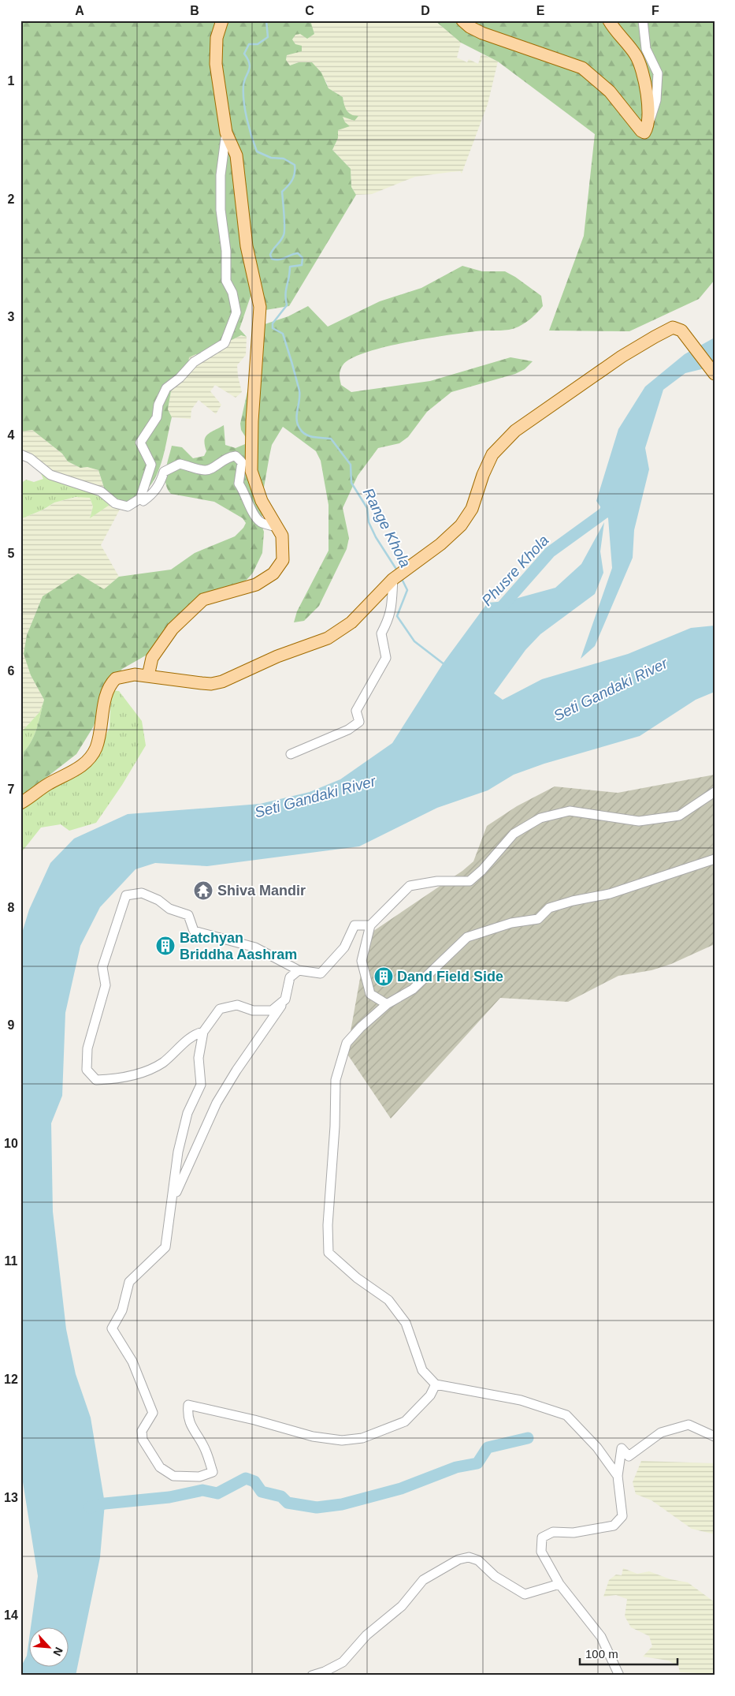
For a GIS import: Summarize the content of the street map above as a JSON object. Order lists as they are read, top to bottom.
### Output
{
  "water": ["Range Khola", "Phusre Khola", "Seti Gandaki River"],
  "places": {
    "temple": ["Shiva Mandir"],
    "building": ["Batchyan Briddha Aashram", "Dand Field Side"]
  },
  "scale_bar": "100 m",
  "north": "bottom right",
  "grid": {
    "columns": [
      "A",
      "B",
      "C",
      "D",
      "E",
      "F"
    ],
    "rows": [
      "1",
      "2",
      "3",
      "4",
      "5",
      "6",
      "7",
      "8",
      "9",
      "10",
      "11",
      "12",
      "13",
      "14"
    ]
  }
}
